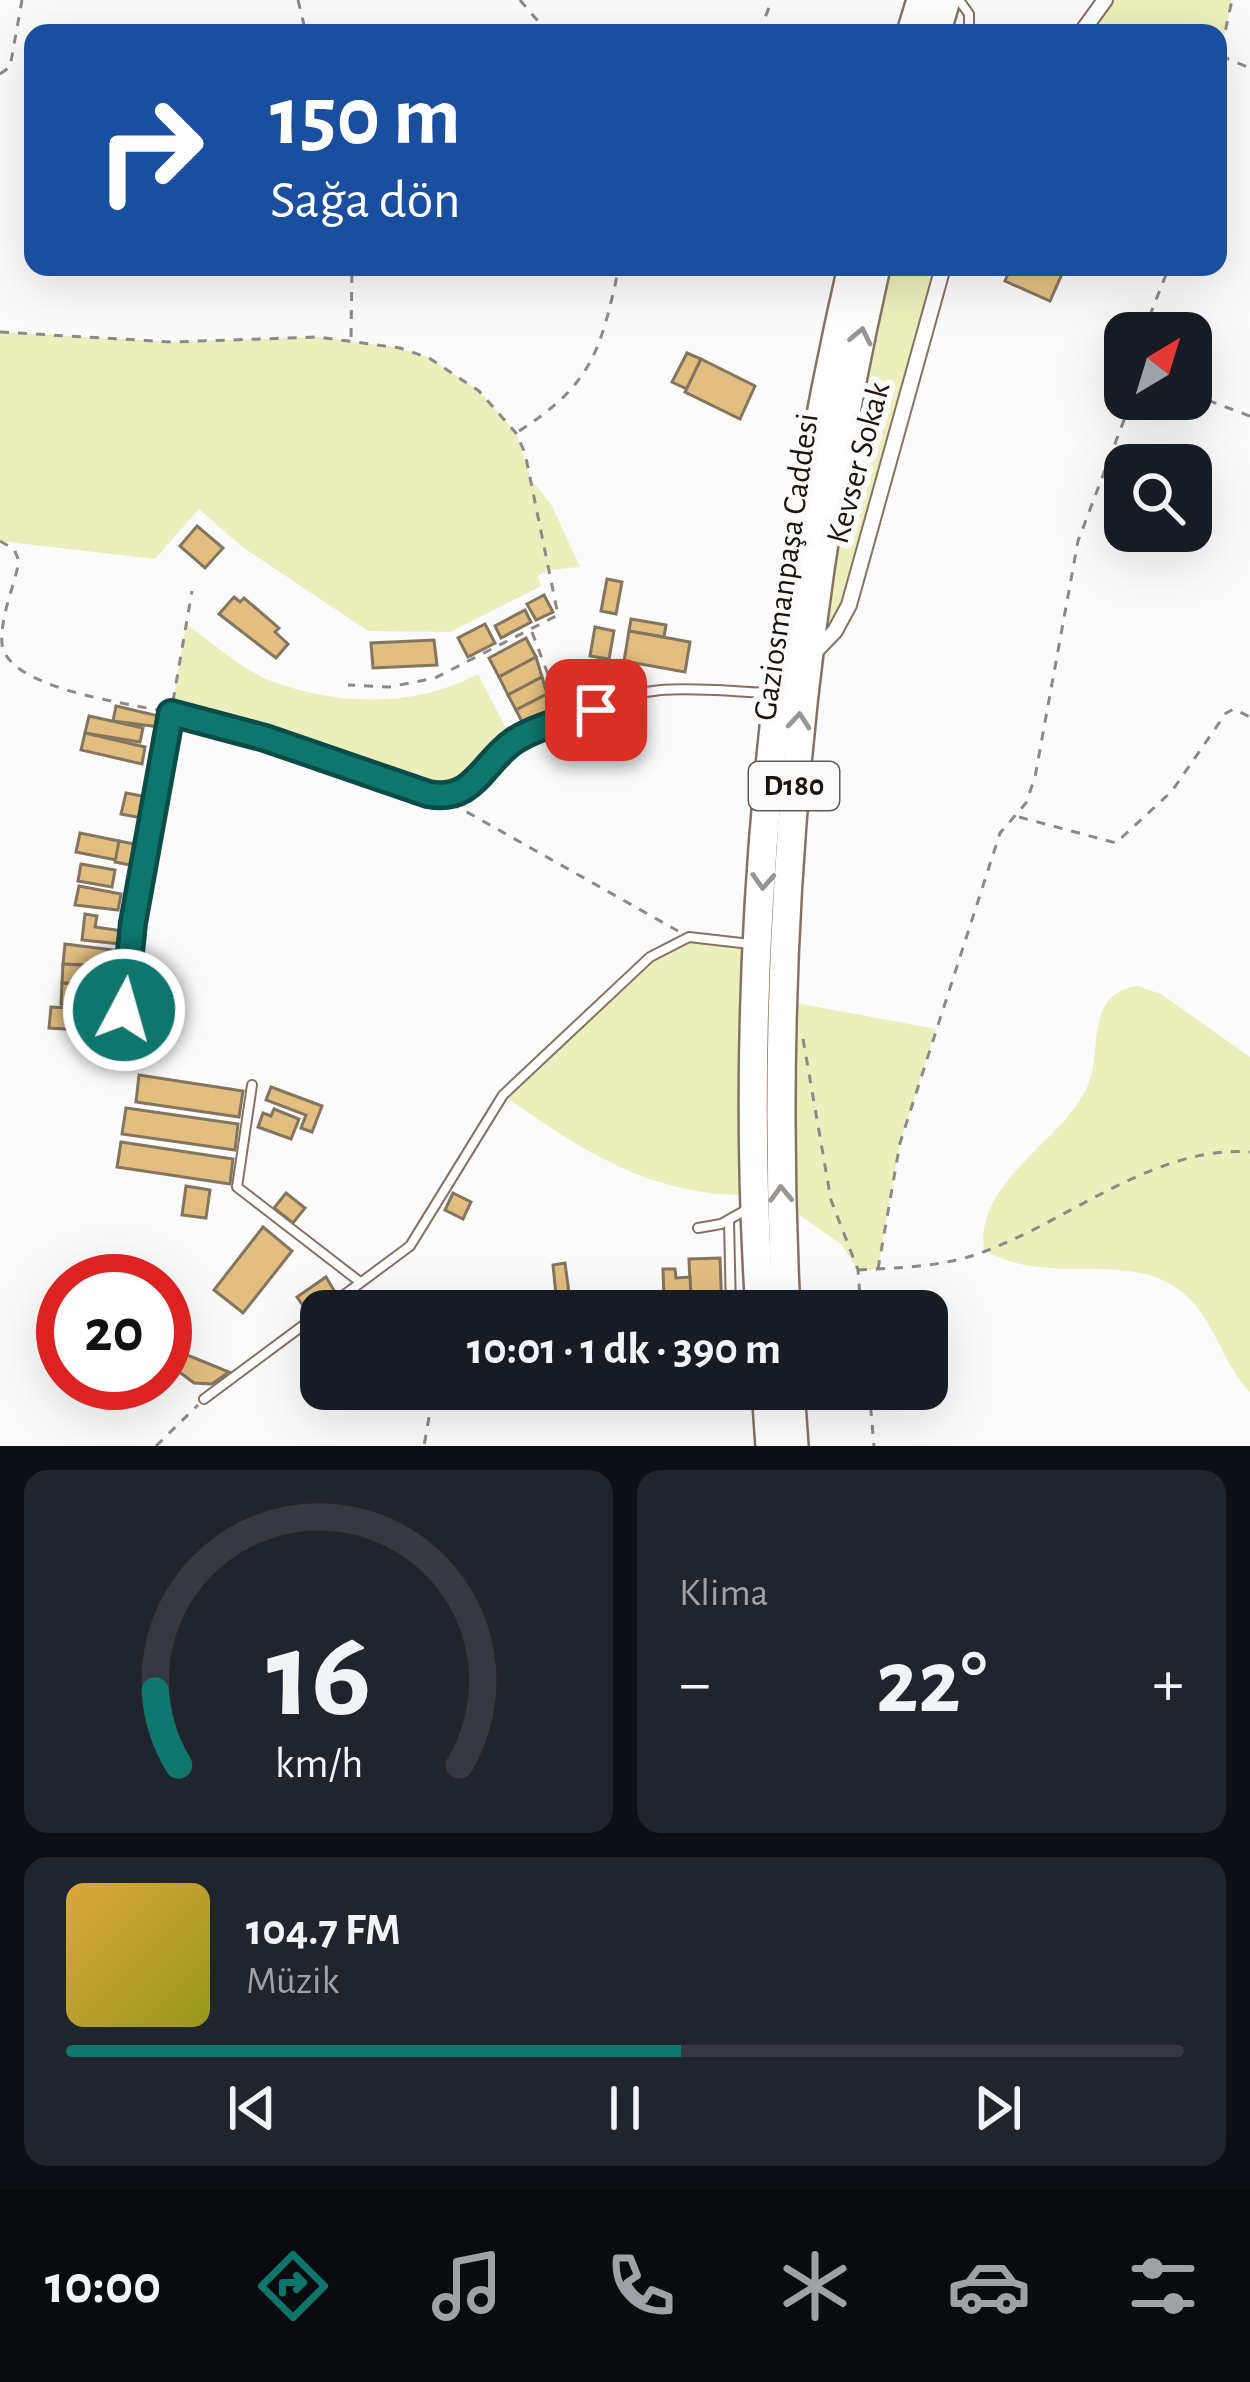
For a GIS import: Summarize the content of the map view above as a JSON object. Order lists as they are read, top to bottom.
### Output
{
  "streets": {
    "highway": ["Gaziosmanpaşa Caddesi", "D180"],
    "street": ["Kevser Sokak"]
  },
  "crossings": [
    ["Kevser Sokak", "Gaziosmanpaşa Caddesi"]
  ],
  "north": "top right",
  "page": {
    "turn": ["150 m", "Sağa dön"],
    "limit": "20",
    "trip": "10:01 · 1 dk · 390 m",
    "tile": "Klima",
    "heat": ["−", "22°", "+"],
    "song": ["104.7 FM", "Müzik"],
    "tabs": "10:00",
    "gauge": ["16", "km/h"]
  }
}
